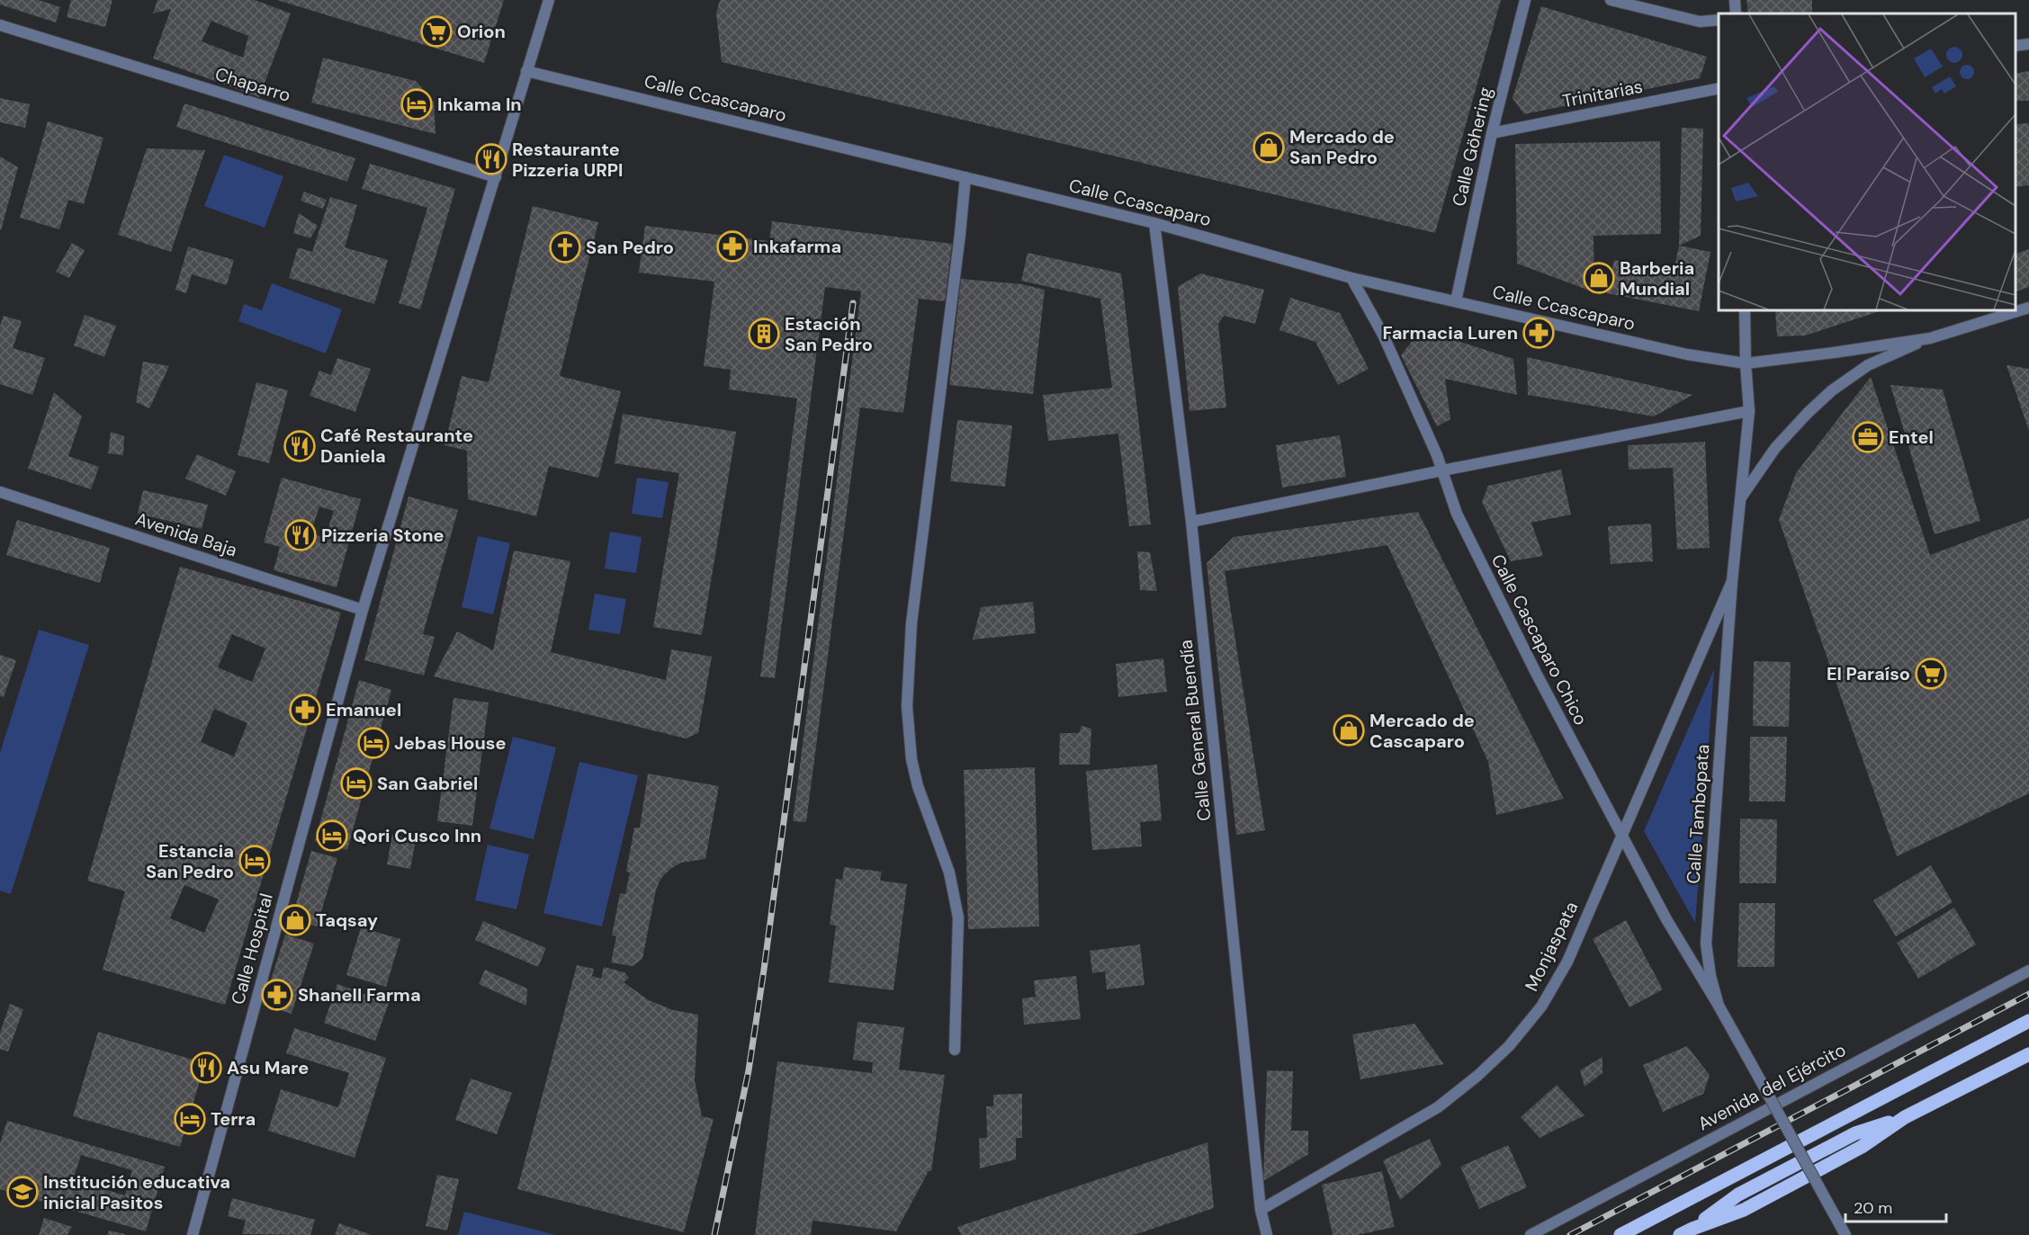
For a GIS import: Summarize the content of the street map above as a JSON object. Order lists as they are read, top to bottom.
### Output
{
  "streets": {
    "street": [
      "Chaparro",
      "Trinitarias",
      "Calle Ccascaparo",
      "Calle Göhering",
      "Avenida Baja",
      "Calle Cascaparo Chico",
      "Calle General Buendía",
      "Calle Tambopata",
      "Monjaspata",
      "Calle Hospital",
      "Avenida del Ejército"
    ]
  },
  "crossings": [
    ["Trinitarias", "Calle Göhering"],
    ["Calle Ccascaparo", "Calle Göhering"],
    ["Calle Ccascaparo", "Calle Cascaparo Chico"],
    ["Calle Ccascaparo", "Calle General Buendía"],
    ["Calle Ccascaparo", "Calle Tambopata"],
    ["Avenida Baja", "Calle Hospital"],
    ["Calle Cascaparo Chico", "Calle Tambopata"],
    ["Calle Cascaparo Chico", "Monjaspata"],
    ["Calle General Buendía", "Monjaspata"],
    ["Calle Tambopata", "Monjaspata"]
  ],
  "places": {
    "supermarket": ["Orion", "El Paraíso"],
    "hotel": [
      "Inkama In",
      "Jebas House",
      "San Gabriel",
      "Qori Cusco Inn",
      "Estancia San Pedro",
      "Terra"
    ],
    "shop": [
      "Mercado de San Pedro",
      "Barberia Mundial",
      "Mercado de Cascaparo",
      "Taqsay"
    ],
    "restaurant": [
      "Restaurante Pizzeria URPI",
      "Café Restaurante Daniela",
      "Pizzeria Stone",
      "Asu Mare"
    ],
    "pharmacy": [
      "Inkafarma",
      "Farmacia Luren",
      "Emanuel",
      "Shanell Farma"
    ],
    "church": ["San Pedro"],
    "building": ["Estación San Pedro"],
    "office": ["Entel"],
    "school or university": ["Institución educativa inicial Pasitos"]
  },
  "scale_bar": "20 m"
}
